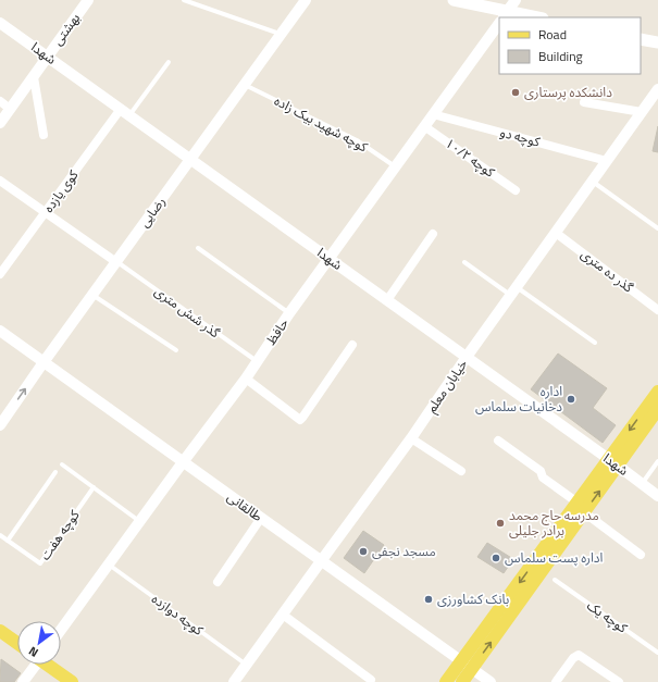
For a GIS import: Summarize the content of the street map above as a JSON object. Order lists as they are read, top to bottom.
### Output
{
  "streets": {
    "street": [
      "بهشتی",
      "شهدا",
      "کوچه دو",
      "کوچه ۱۰/۲",
      "کوی یازده",
      "رضایی",
      "گذر ده متری",
      "حافظ",
      "خیابان معلم",
      "طالقانی"
    ],
    "lane": [
      "کوچه شهید بیک زاده",
      "گذر شش متری",
      "کوچه هفت",
      "کوچه دوازده",
      "کوچه یک"
    ]
  },
  "crossings": [
    ["بهشتی", "شهدا"],
    ["شهدا", "کوی یازده"],
    ["شهدا", "رضایی"],
    ["شهدا", "حافظ"],
    ["شهدا", "خیابان معلم"],
    ["کوچه شهید بیک زاده", "رضایی"],
    ["کوچه شهید بیک زاده", "حافظ"],
    ["کوچه دو", "حافظ"],
    ["کوچه دو", "خیابان معلم"],
    ["کوچه ۱۰/۲", "حافظ"],
    ["رضایی", "گذر شش متری"],
    ["رضایی", "طالقانی"],
    ["گذر ده متری", "خیابان معلم"],
    ["گذر شش متری", "حافظ"],
    ["حافظ", "طالقانی"],
    ["حافظ", "کوچه دوازده"],
    ["خیابان معلم", "طالقانی"],
    ["خیابان معلم", "کوچه دوازده"]
  ],
  "places": [
    "دانشکده پرستاری",
    "اداره دخانیات سلماس",
    "مدرسه حاج محمد برادر جلیلی",
    "مسجد نجفی",
    "اداره پست سلماس",
    "بانک کشاورزی"
  ],
  "legend": ["Road", "Building"],
  "north": "bottom left"
}
